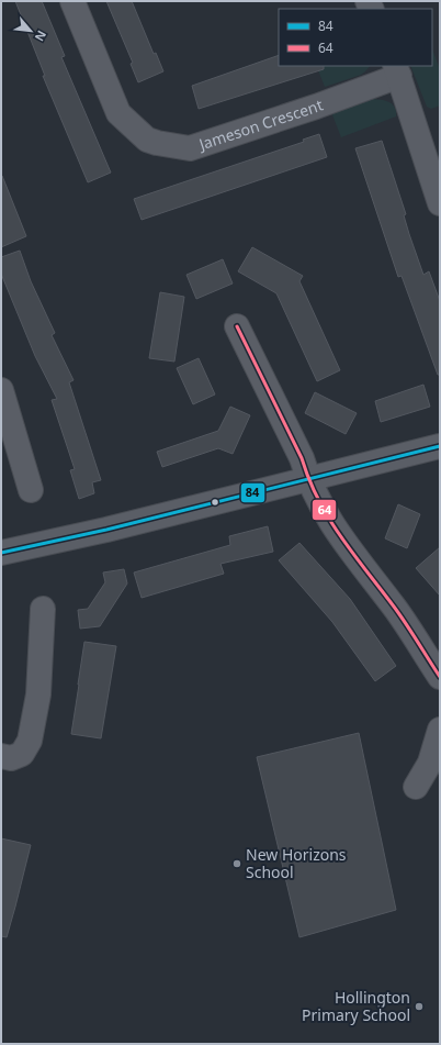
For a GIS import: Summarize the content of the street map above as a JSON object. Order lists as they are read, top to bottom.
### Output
{
  "streets": {
    "street": ["Jameson Crescent"]
  },
  "places": ["New Horizons School", "Hollington Primary School"],
  "lines": ["transit line 64", "transit line 84"],
  "legend": ["84", "64"],
  "north": "bottom right"
}
